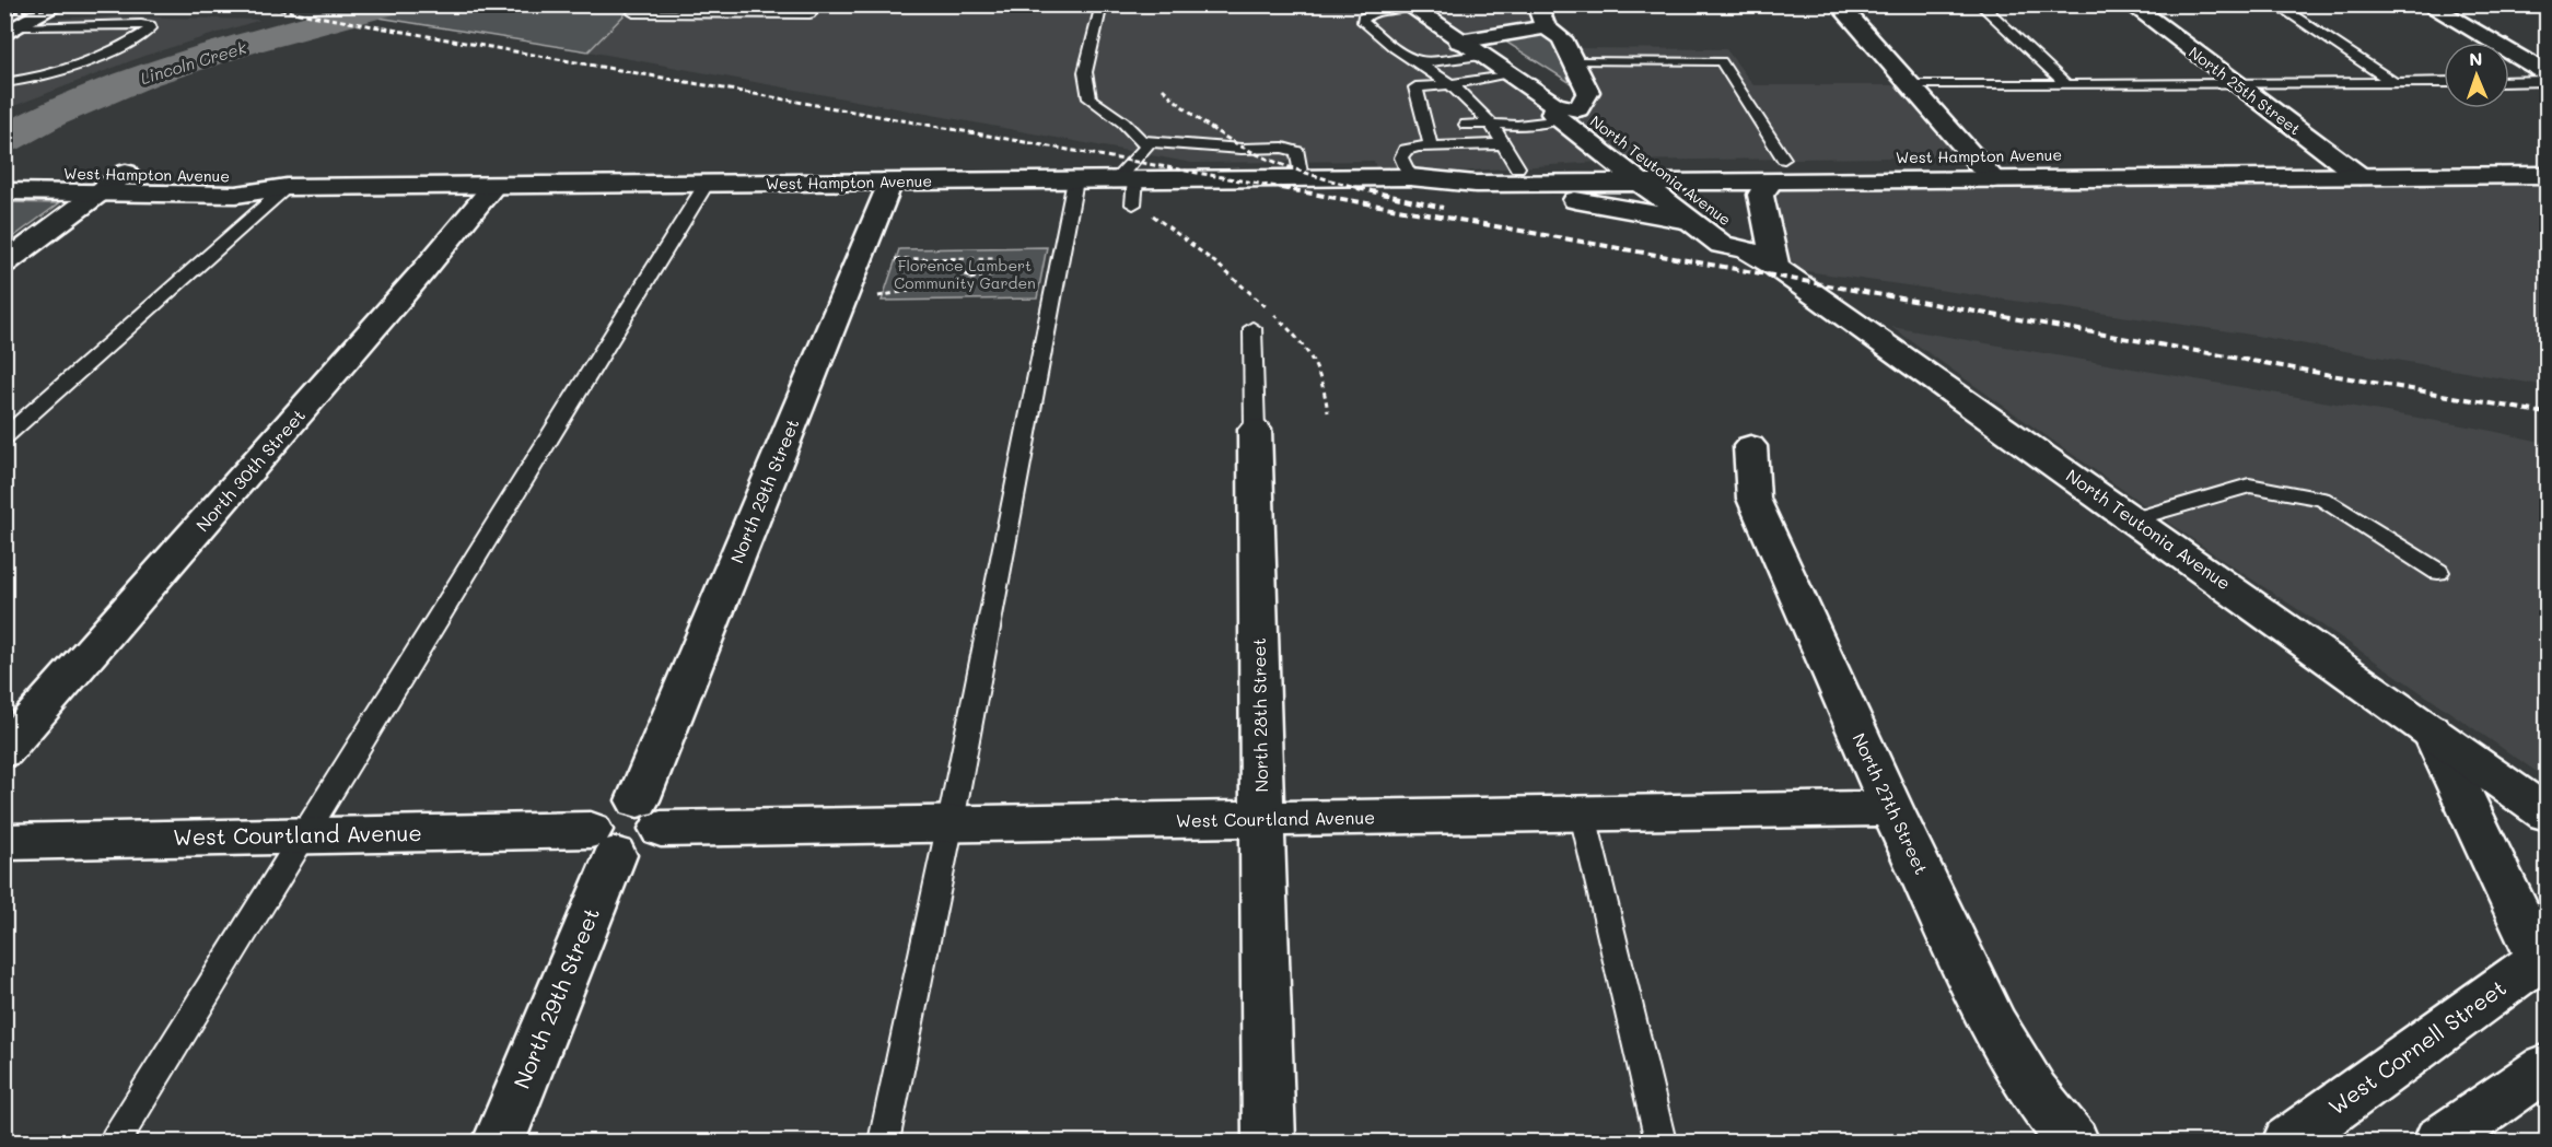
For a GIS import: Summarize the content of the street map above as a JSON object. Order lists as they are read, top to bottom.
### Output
{
  "streets": {
    "street": [
      "North 25th Street",
      "West Hampton Avenue",
      "North Teutonia Avenue",
      "North 30th Street",
      "North 29th Street",
      "North 28th Street",
      "North 27th Street",
      "West Courtland Avenue",
      "West Cornell Street"
    ]
  },
  "crossings": [
    ["North 25th Street", "West Hampton Avenue"],
    ["West Hampton Avenue", "North Teutonia Avenue"],
    ["West Hampton Avenue", "North 30th Street"],
    ["West Hampton Avenue", "North 29th Street"],
    ["North 29th Street", "West Courtland Avenue"],
    ["North 28th Street", "West Courtland Avenue"],
    ["North 27th Street", "West Courtland Avenue"]
  ],
  "water": ["Lincoln Creek"],
  "parks": ["Florence Lambert Community Garden"],
  "north": "top"
}
